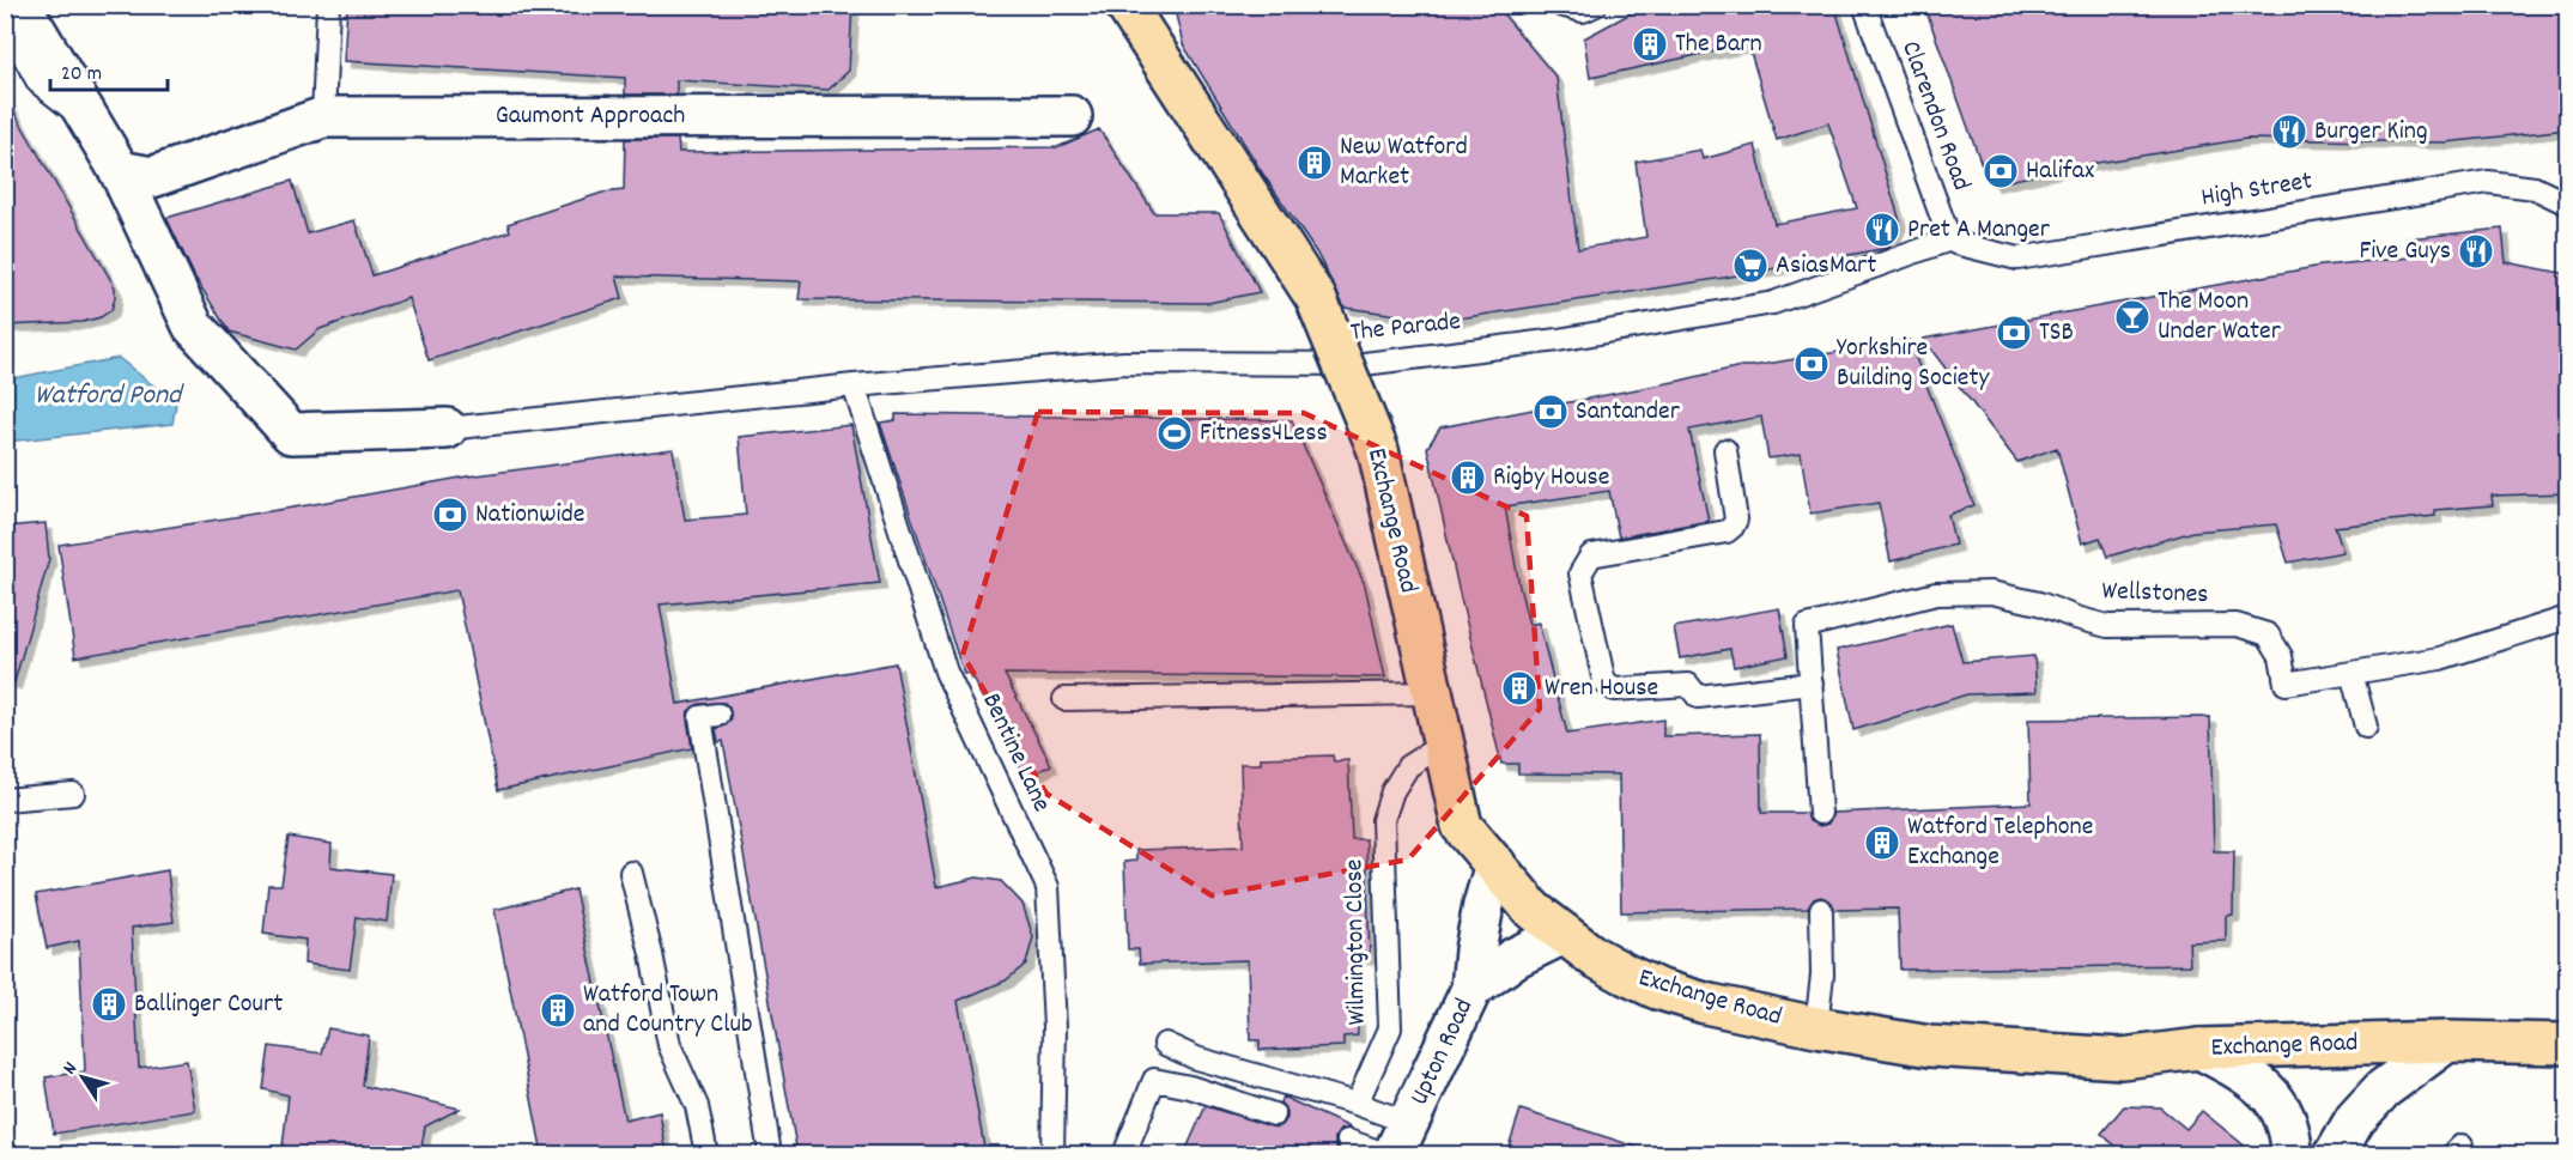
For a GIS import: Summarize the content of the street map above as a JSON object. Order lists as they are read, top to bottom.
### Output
{
  "streets": {
    "main road": ["Exchange Road"],
    "street": ["Gaumont Approach", "Upton Road"],
    "lane": [
      "Clarendon Road",
      "High Street",
      "The Parade",
      "Wellstones",
      "Bentine Lane",
      "Wilmington Close"
    ]
  },
  "crossings": [
    ["Clarendon Road", "High Street"],
    ["Clarendon Road", "The Parade"],
    ["High Street", "The Parade"],
    ["The Parade", "Bentine Lane"],
    ["Exchange Road", "Wilmington Close"],
    ["Exchange Road", "Upton Road"]
  ],
  "water": ["Watford Pond"],
  "places": {
    "building": [
      "The Barn",
      "New Watford Market",
      "Rigby House",
      "Wren House",
      "Watford Telephone Exchange",
      "Ballinger Court",
      "Watford Town and Country Club"
    ],
    "restaurant": ["Burger King", "Pret A Manger", "Five Guys"],
    "bank": [
      "Halifax",
      "TSB",
      "Yorkshire Building Society",
      "Santander",
      "Nationwide"
    ],
    "supermarket": ["AsiasMart"],
    "bar": ["The Moon Under Water"],
    "sports": ["Fitness4Less"]
  },
  "scale_bar": "20 m",
  "north": "top left"
}
